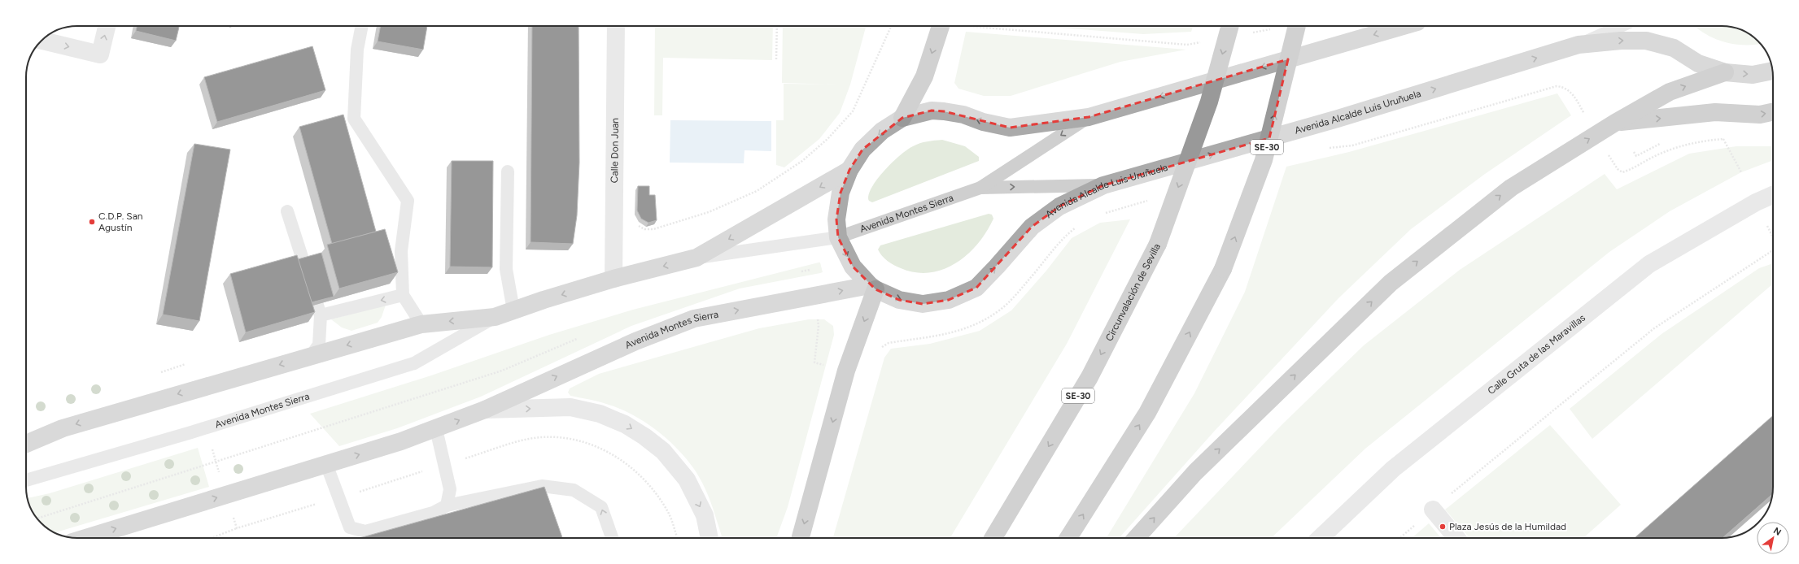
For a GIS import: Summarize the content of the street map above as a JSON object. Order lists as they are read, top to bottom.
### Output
{
  "streets": {
    "highway": ["SE-30", "Circunvalación de Sevilla"],
    "main road": ["Avenida Alcalde Luis Uruñuela", "Avenida Montes Sierra"],
    "street": ["Calle Don Juan", "Calle Gruta de las Maravillas"]
  },
  "crossings": [
    ["Avenida Alcalde Luis Uruñuela", "Avenida Montes Sierra"],
    ["Calle Don Juan", "Avenida Montes Sierra"]
  ],
  "one_way": ["Avenida Alcalde Luis Uruñuela"],
  "places": ["C.D.P. San Agustín", "Plaza Jesús de la Humildad"],
  "north": "top right"
}
